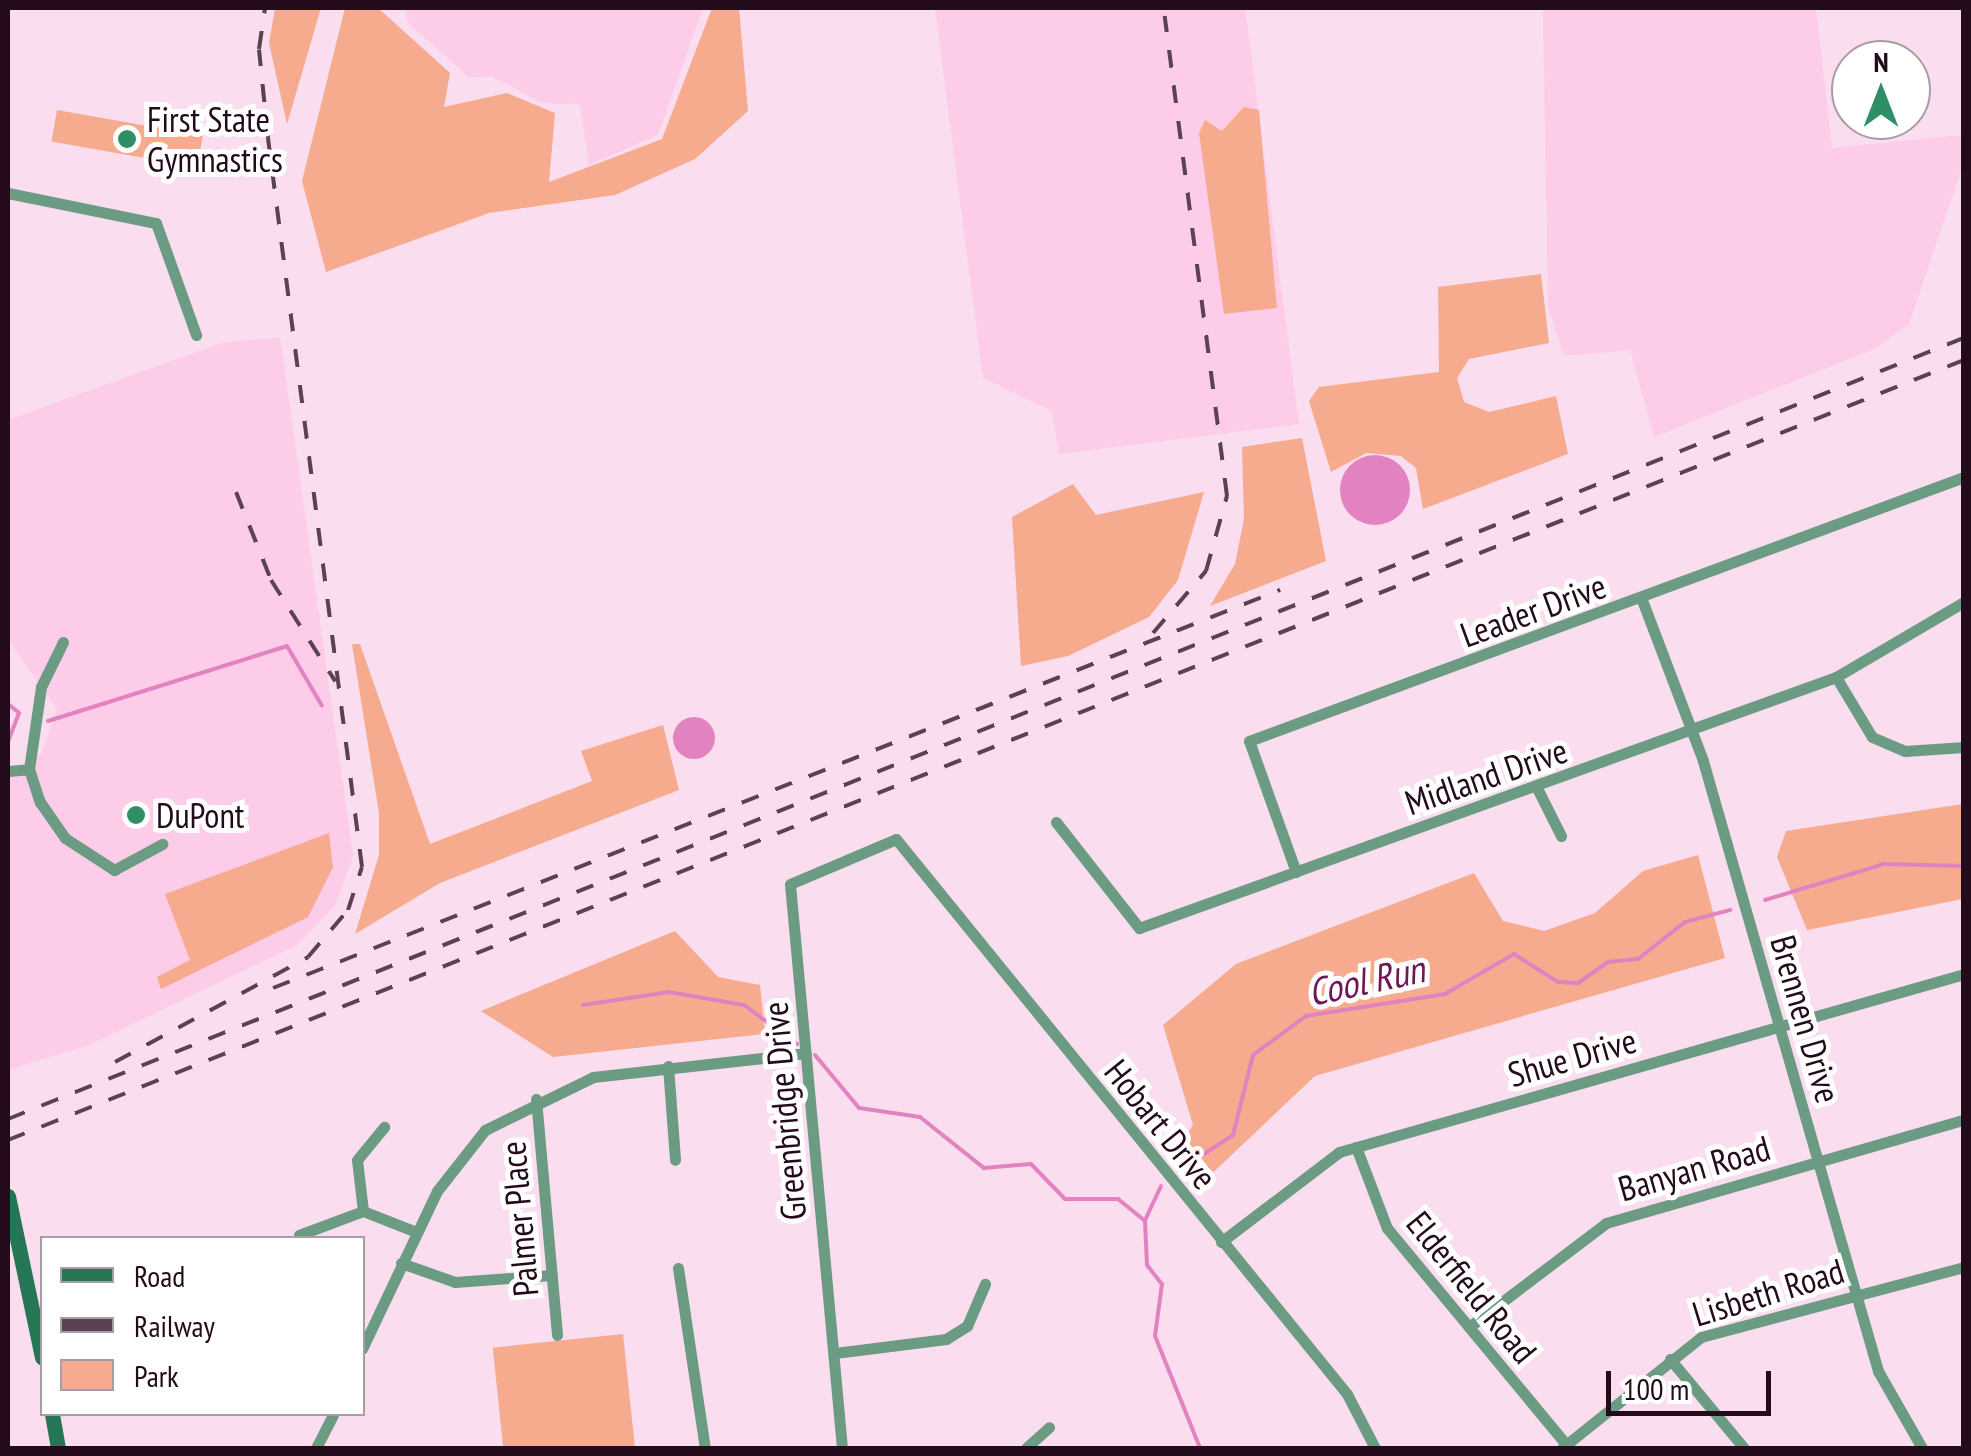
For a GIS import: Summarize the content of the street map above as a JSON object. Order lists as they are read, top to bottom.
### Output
{
  "streets": {
    "street": [
      "Leader Drive",
      "Midland Drive",
      "Brennen Drive",
      "Shue Drive",
      "Greenbridge Drive",
      "Hobart Drive",
      "Banyan Road",
      "Palmer Place",
      "Elderfield Road",
      "Lisbeth Road"
    ]
  },
  "crossings": [
    ["Leader Drive", "Midland Drive"],
    ["Leader Drive", "Brennen Drive"],
    ["Midland Drive", "Brennen Drive"],
    ["Brennen Drive", "Shue Drive"],
    ["Brennen Drive", "Banyan Road"],
    ["Brennen Drive", "Lisbeth Road"],
    ["Shue Drive", "Hobart Drive"],
    ["Shue Drive", "Elderfield Road"],
    ["Greenbridge Drive", "Hobart Drive"],
    ["Banyan Road", "Elderfield Road"],
    ["Elderfield Road", "Lisbeth Road"]
  ],
  "water": ["Cool Run"],
  "places": ["First State Gymnastics", "DuPont"],
  "legend": ["Road", "Railway", "Park"],
  "scale_bar": "100 m",
  "north": "top"
}
